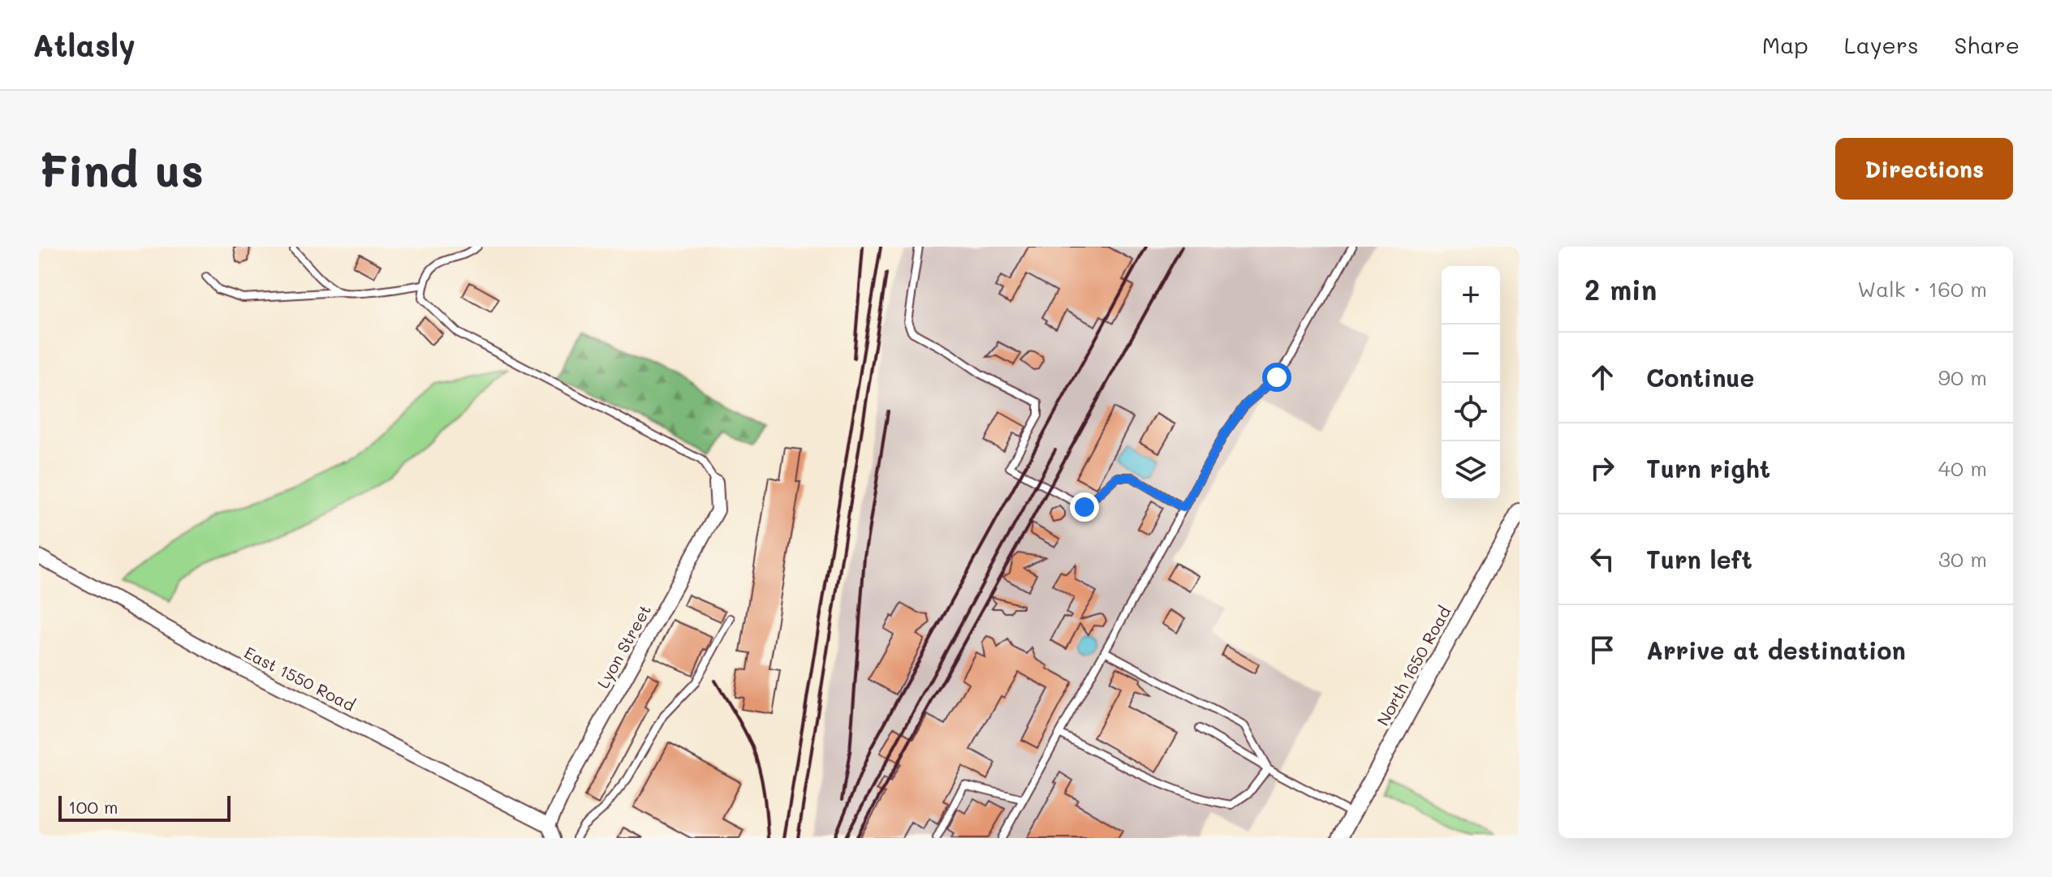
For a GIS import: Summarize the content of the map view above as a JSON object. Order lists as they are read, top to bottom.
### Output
{
  "streets": {
    "street": ["Lyon Street", "North 1650 Road", "East 1550 Road"]
  },
  "crossings": [
    ["Lyon Street", "East 1550 Road"]
  ],
  "scale_bar": "100 m",
  "page": {
    "header": "Atlasly",
    "nav": ["Map", "Layers", "Share"],
    "buttons": "Directions",
    "title": "Find us",
    "heading": ["2 min", "Walk · 160 m"],
    "map_buttons": ["+", "−"],
    "list": [
      ["Continue", "90 m"],
      ["Turn right", "40 m"],
      ["Turn left", "30 m"],
      "Arrive at destination"
    ],
    "scale": "100 m"
  }
}
